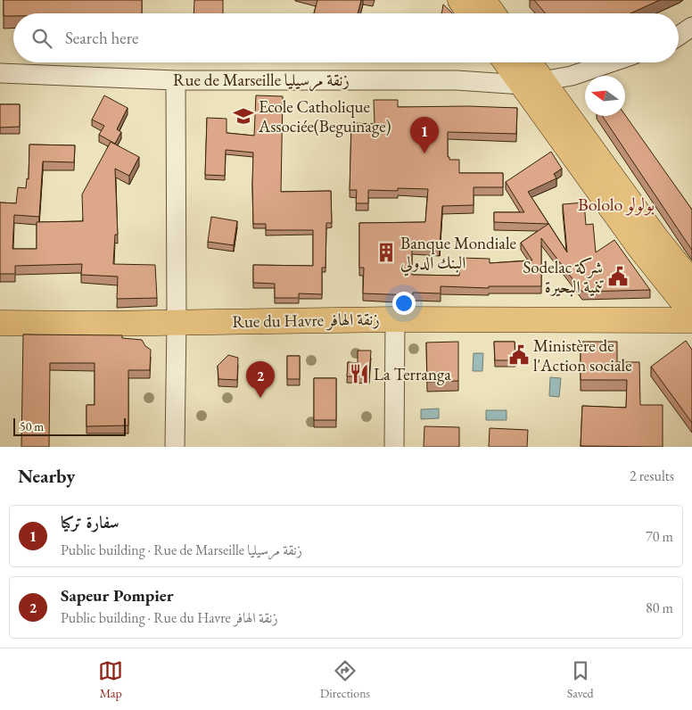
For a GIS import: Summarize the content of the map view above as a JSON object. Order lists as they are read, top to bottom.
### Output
{
  "streets": {
    "main road": ["Rue du Havre زنقة الهافر"],
    "street": ["Rue de Marseille زنقة مرسيليا"]
  },
  "districts": ["Bololo بولولو"],
  "places": {
    "school or university": ["Ecole Catholique Associée(Beguinage)"],
    "building": ["Banque Mondiale البنك الدولي"],
    "public building": ["Sodelac شركة تنمية البحيرة", "Ministère de l'Action sociale"],
    "restaurant": ["La Terranga"]
  },
  "scale_bar": "50 m",
  "north": "left",
  "page": {
    "search": "Search here",
    "pins": ["1", "2"],
    "scale": "50 m",
    "heading": ["Nearby", "2 results"],
    "list": [
      {
        "mark": "1",
        "name": "سفارة تركيا",
        "note": "Public building · Rue de Marseille زنقة مرسيليا",
        "value": "70 m"
      },
      {
        "mark": "2",
        "name": "Sapeur Pompier",
        "note": "Public building · Rue du Havre زنقة الهافر",
        "value": "80 m"
      }
    ],
    "nav": ["Map", "Directions", "Saved"]
  }
}
